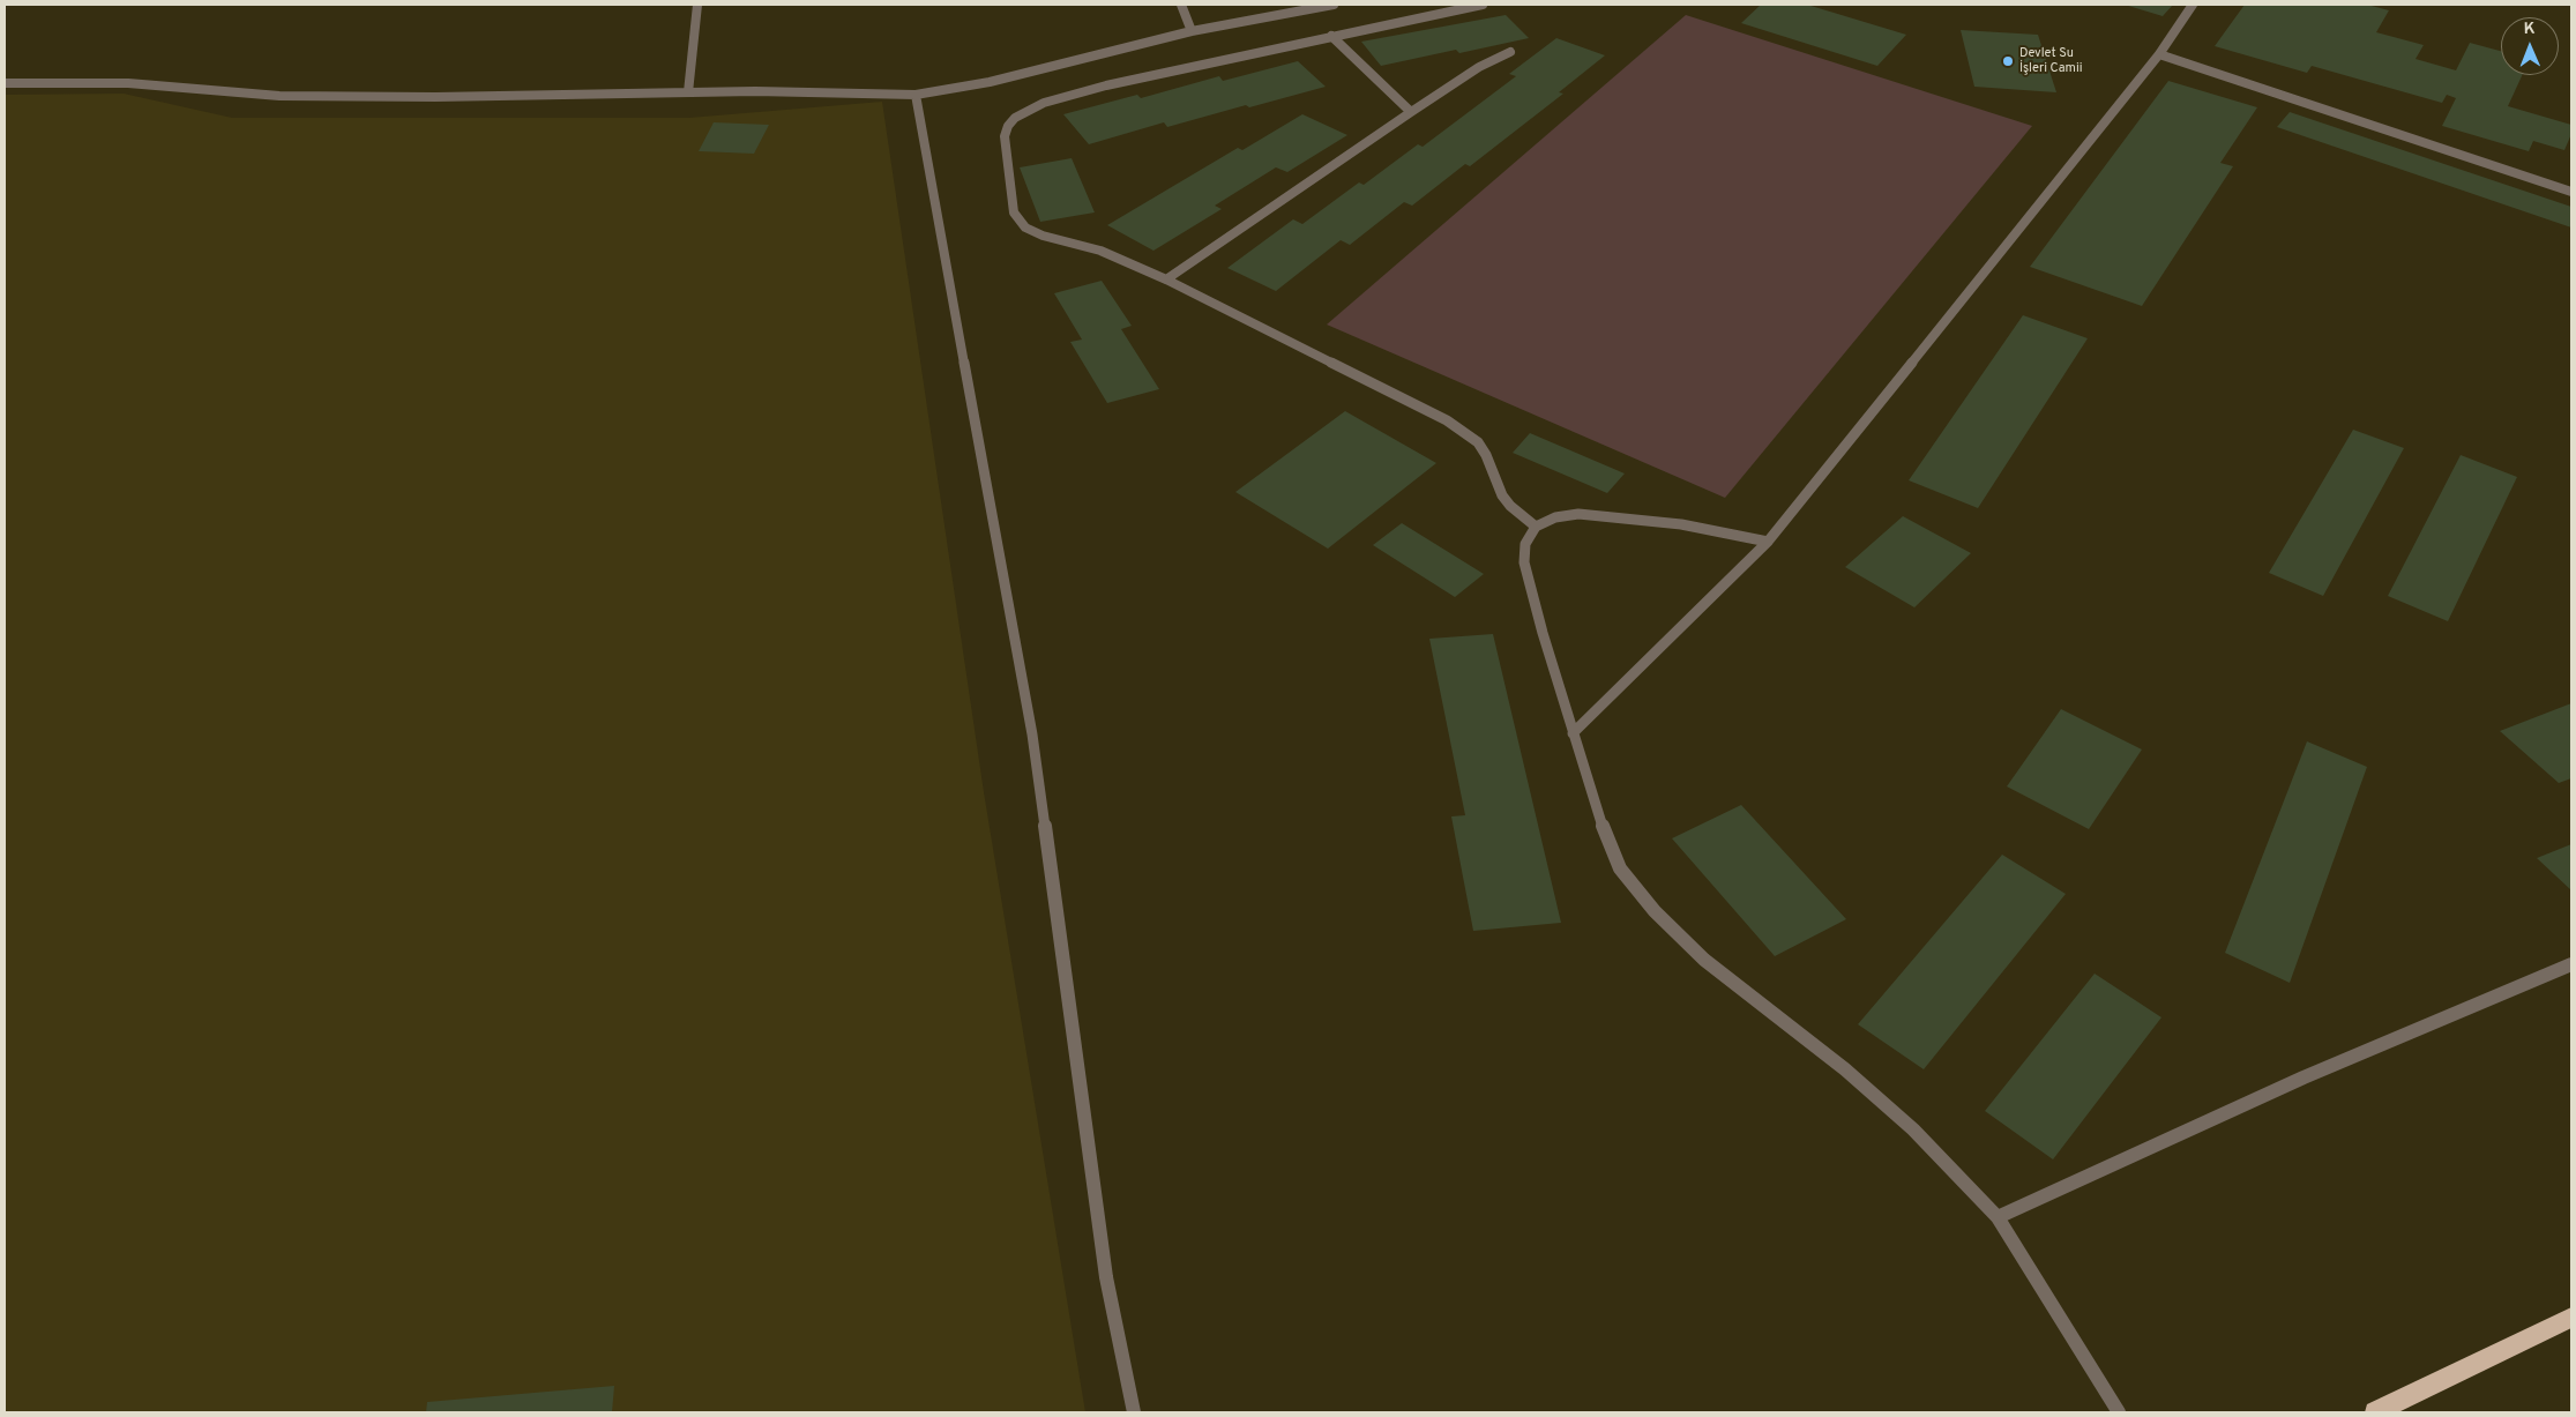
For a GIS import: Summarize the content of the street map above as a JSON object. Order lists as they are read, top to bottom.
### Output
{
  "places": ["Devlet Su İşleri Camii"],
  "north": "top"
}
